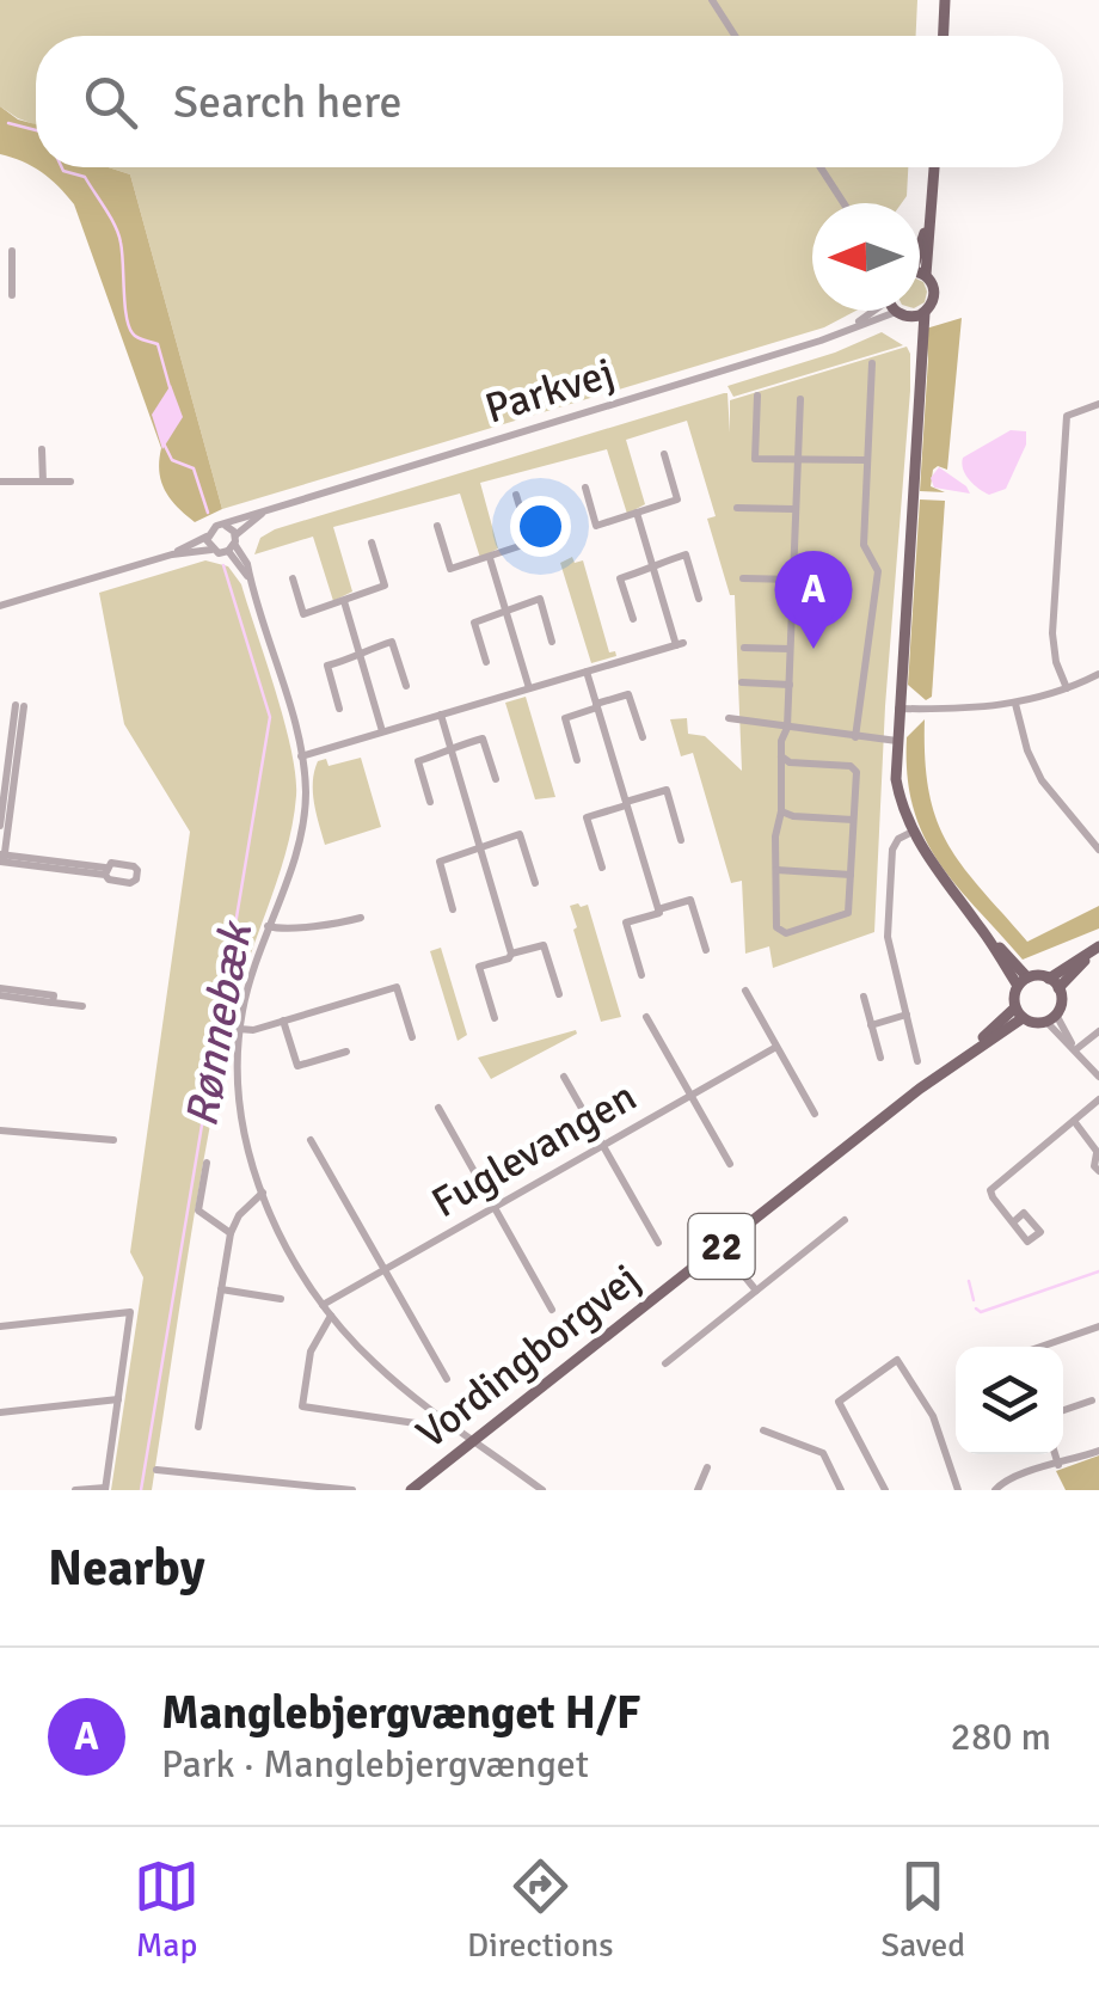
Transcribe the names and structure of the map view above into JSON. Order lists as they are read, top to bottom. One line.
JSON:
{"streets":{"main road":["22","Vordingborgvej"],"street":["Parkvej","Fuglevangen"]},"water":["Rønnebæk"],"north":"left","page":{"search":"Search here","pins":"A","heading":"Nearby","list":[{"mark":"A","name":"Manglebjergvænget H/F","note":"Park · Manglebjergvænget","value":"280 m"}],"nav":["Map","Directions","Saved"]}}
